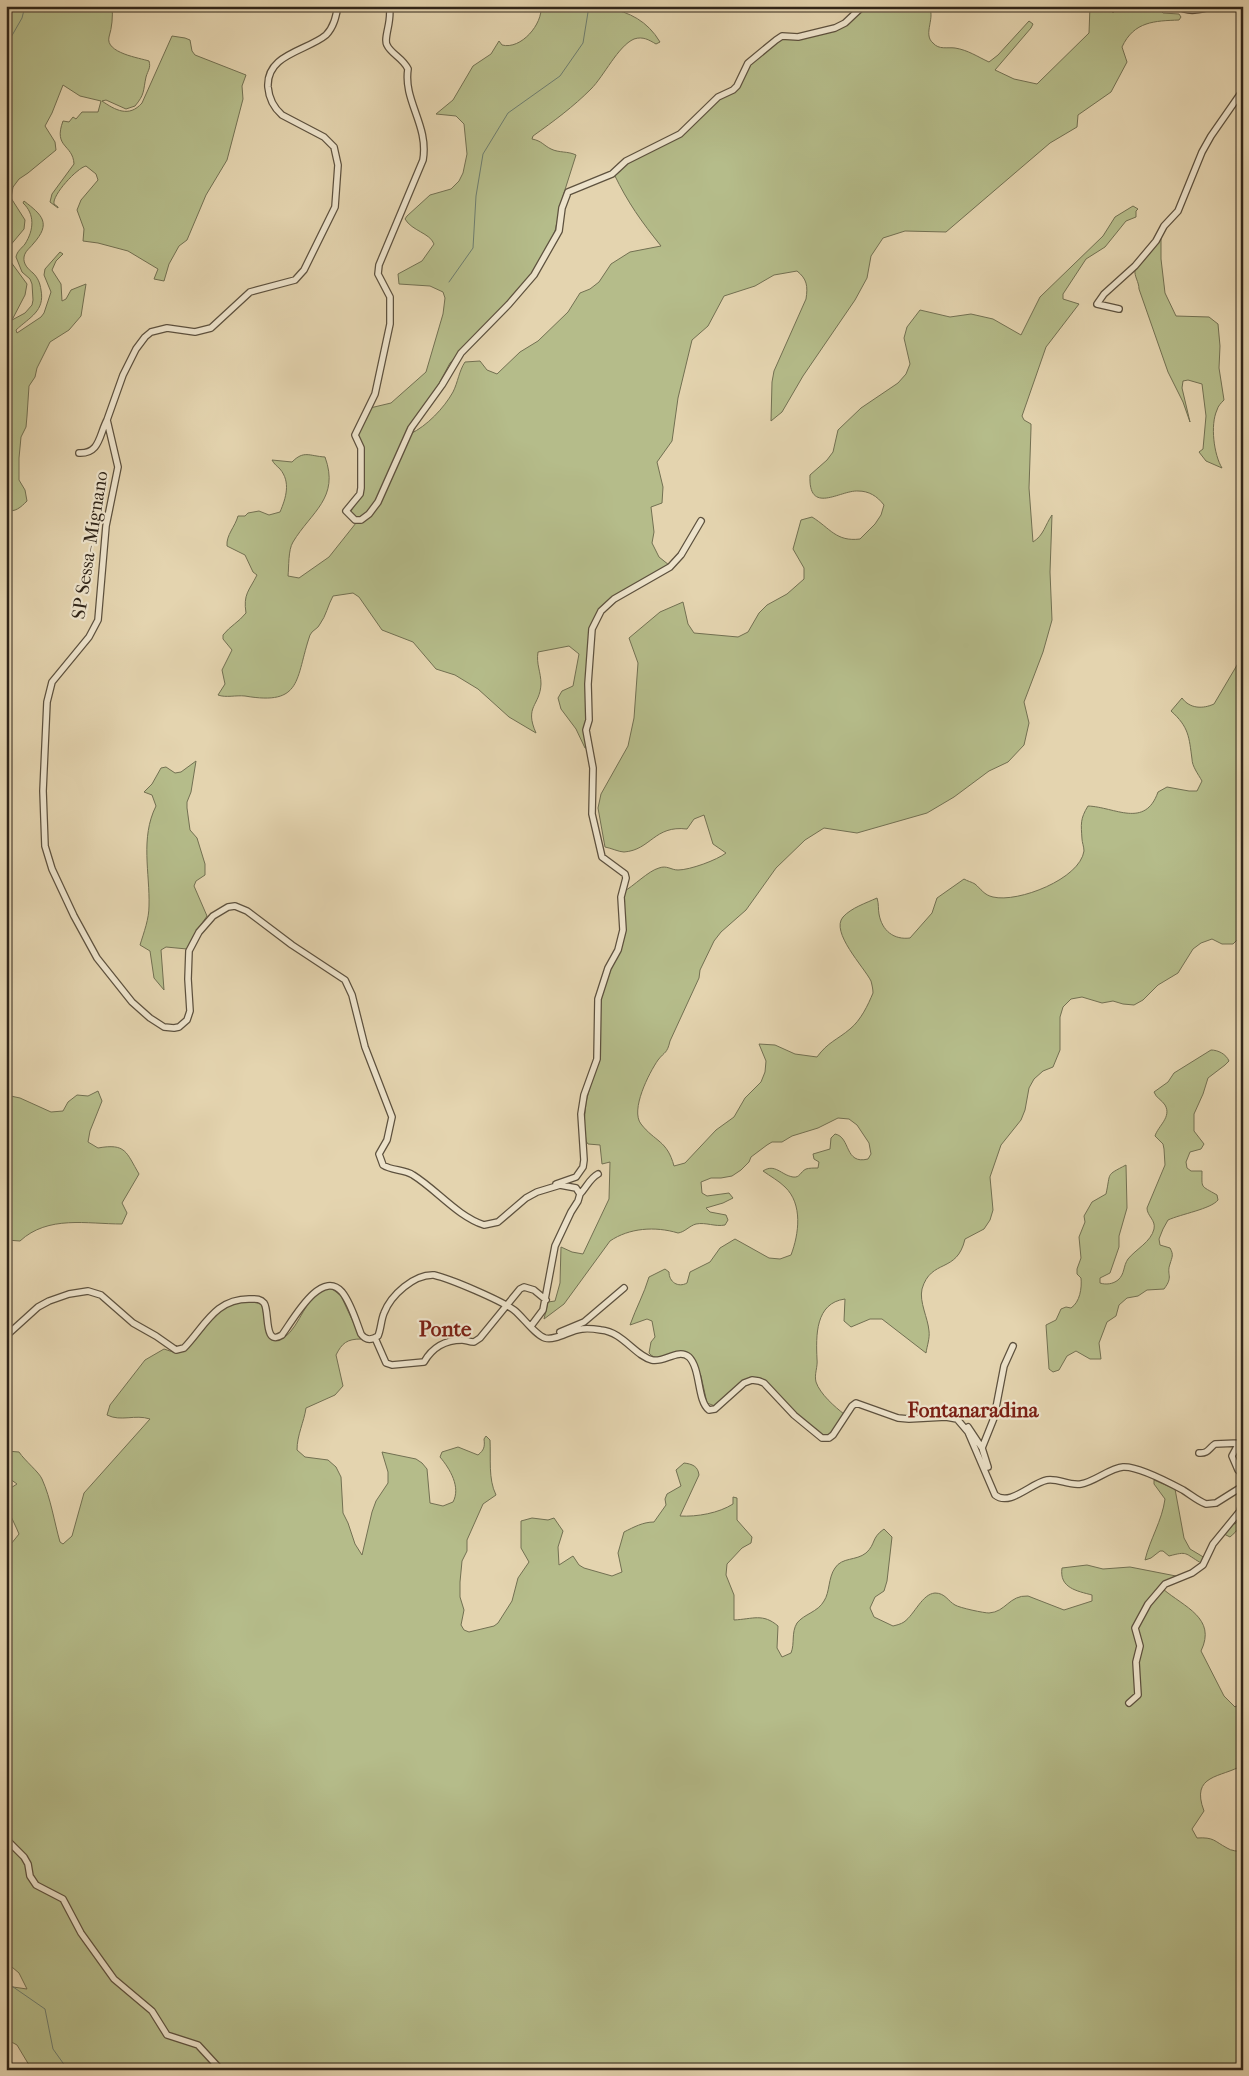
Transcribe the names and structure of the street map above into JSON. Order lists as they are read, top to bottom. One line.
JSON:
{"streets":{"street":["SP Sessa- Mignano"]},"districts":["Ponte","Fontanaradina"]}
